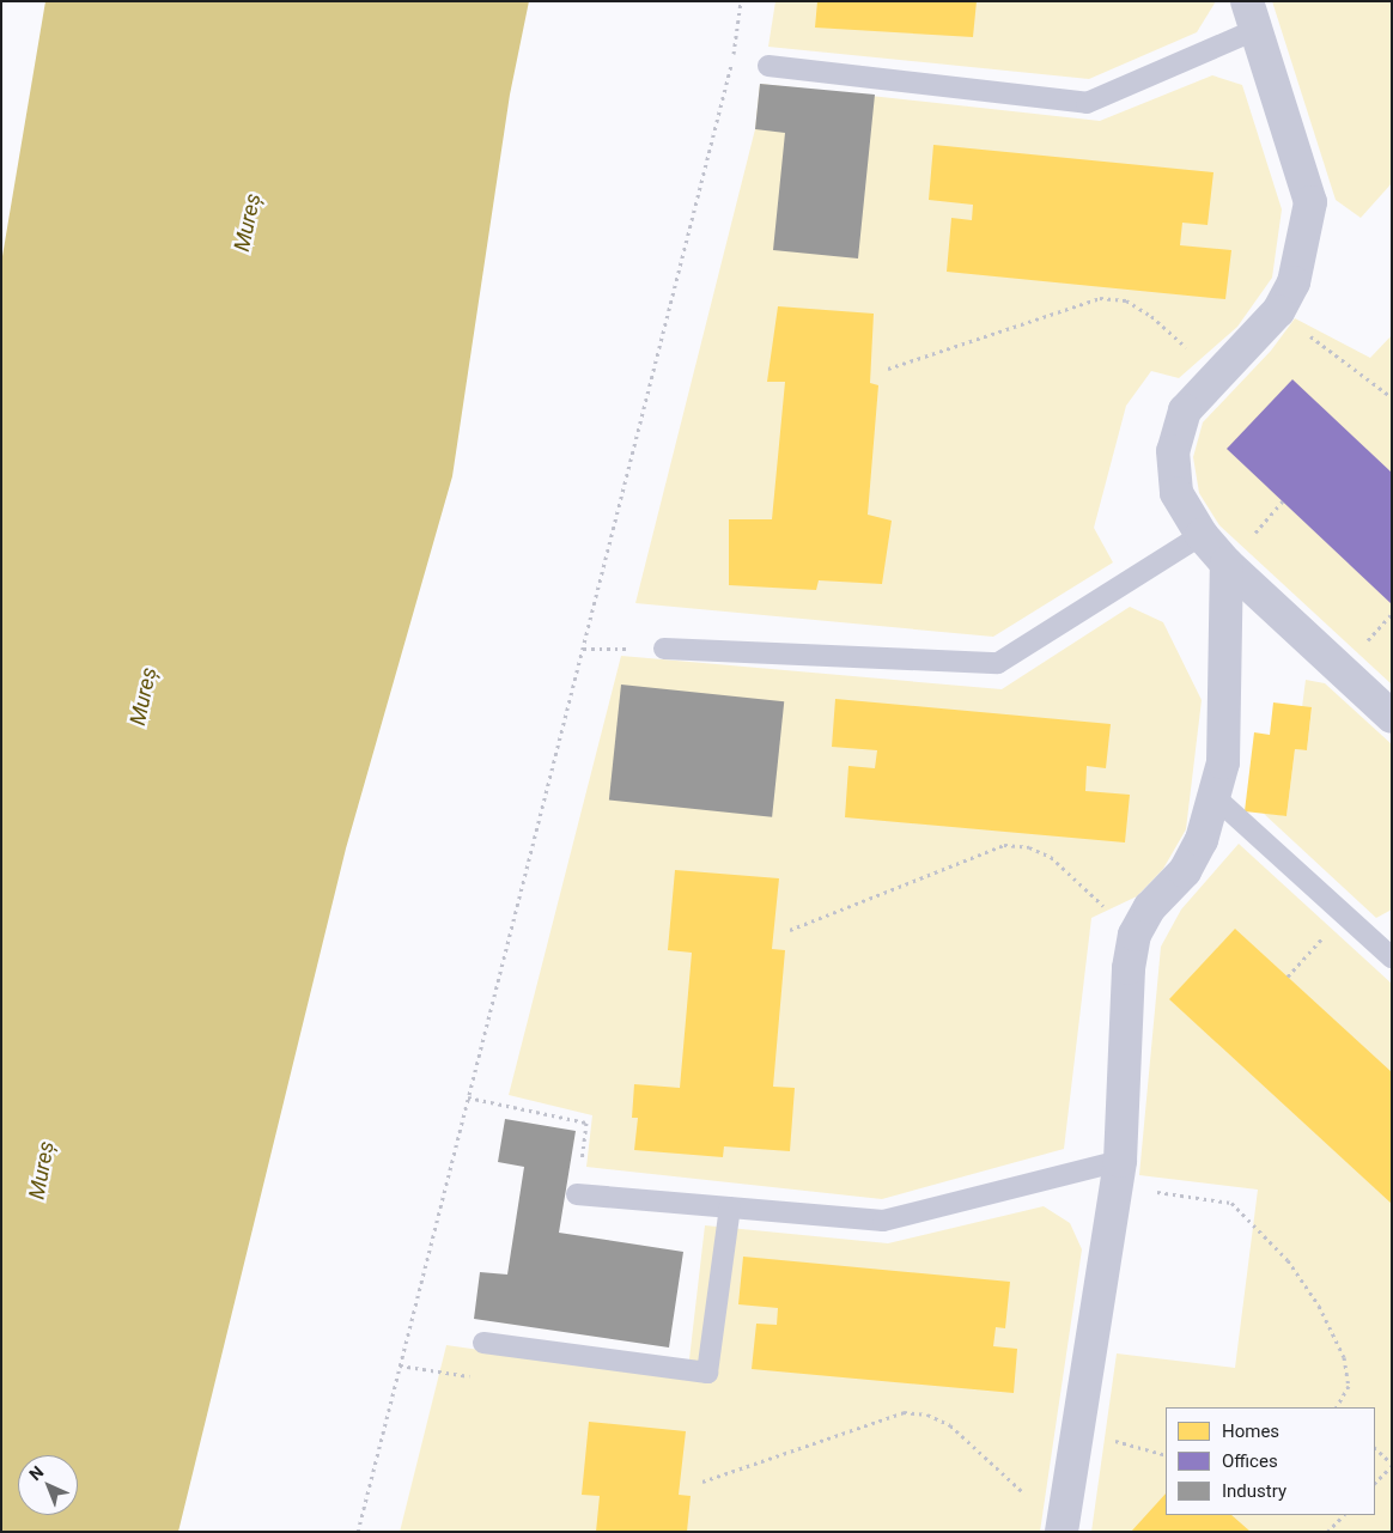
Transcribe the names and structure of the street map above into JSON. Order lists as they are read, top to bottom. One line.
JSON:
{"water":["Mureș"],"legend":["Homes","Offices","Industry"],"north":"top left"}
